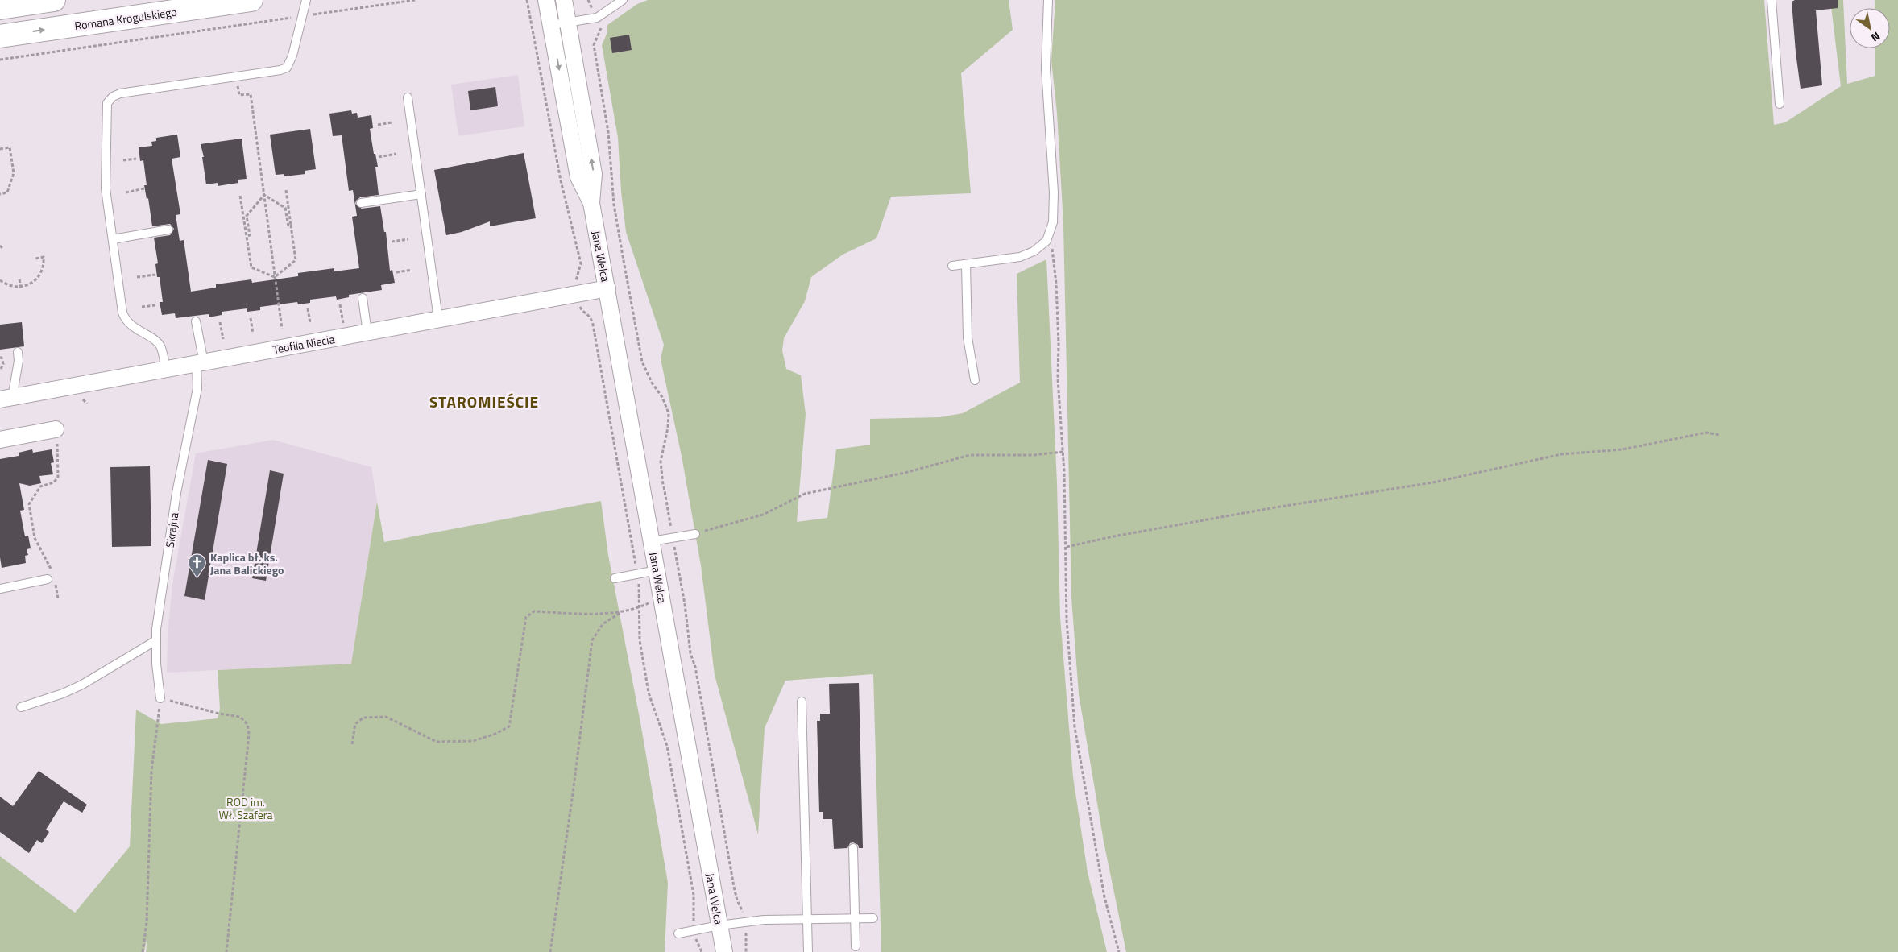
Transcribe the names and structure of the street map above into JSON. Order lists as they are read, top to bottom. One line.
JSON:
{"streets":{"main road":["Romana Krogulskiego"],"street":["Jana Welca","Teofila Niecia"],"lane":["Skrajna"]},"crossings":[["Jana Welca","Teofila Niecia"],["Teofila Niecia","Skrajna"]],"one_way":["Romana Krogulskiego"],"districts":["STAROMIEŚCIE"],"parks":["ROD im. Wł. Szafera"],"places":{"church":["Kaplica bł. ks. Jana Balickiego"]},"north":"bottom right"}
